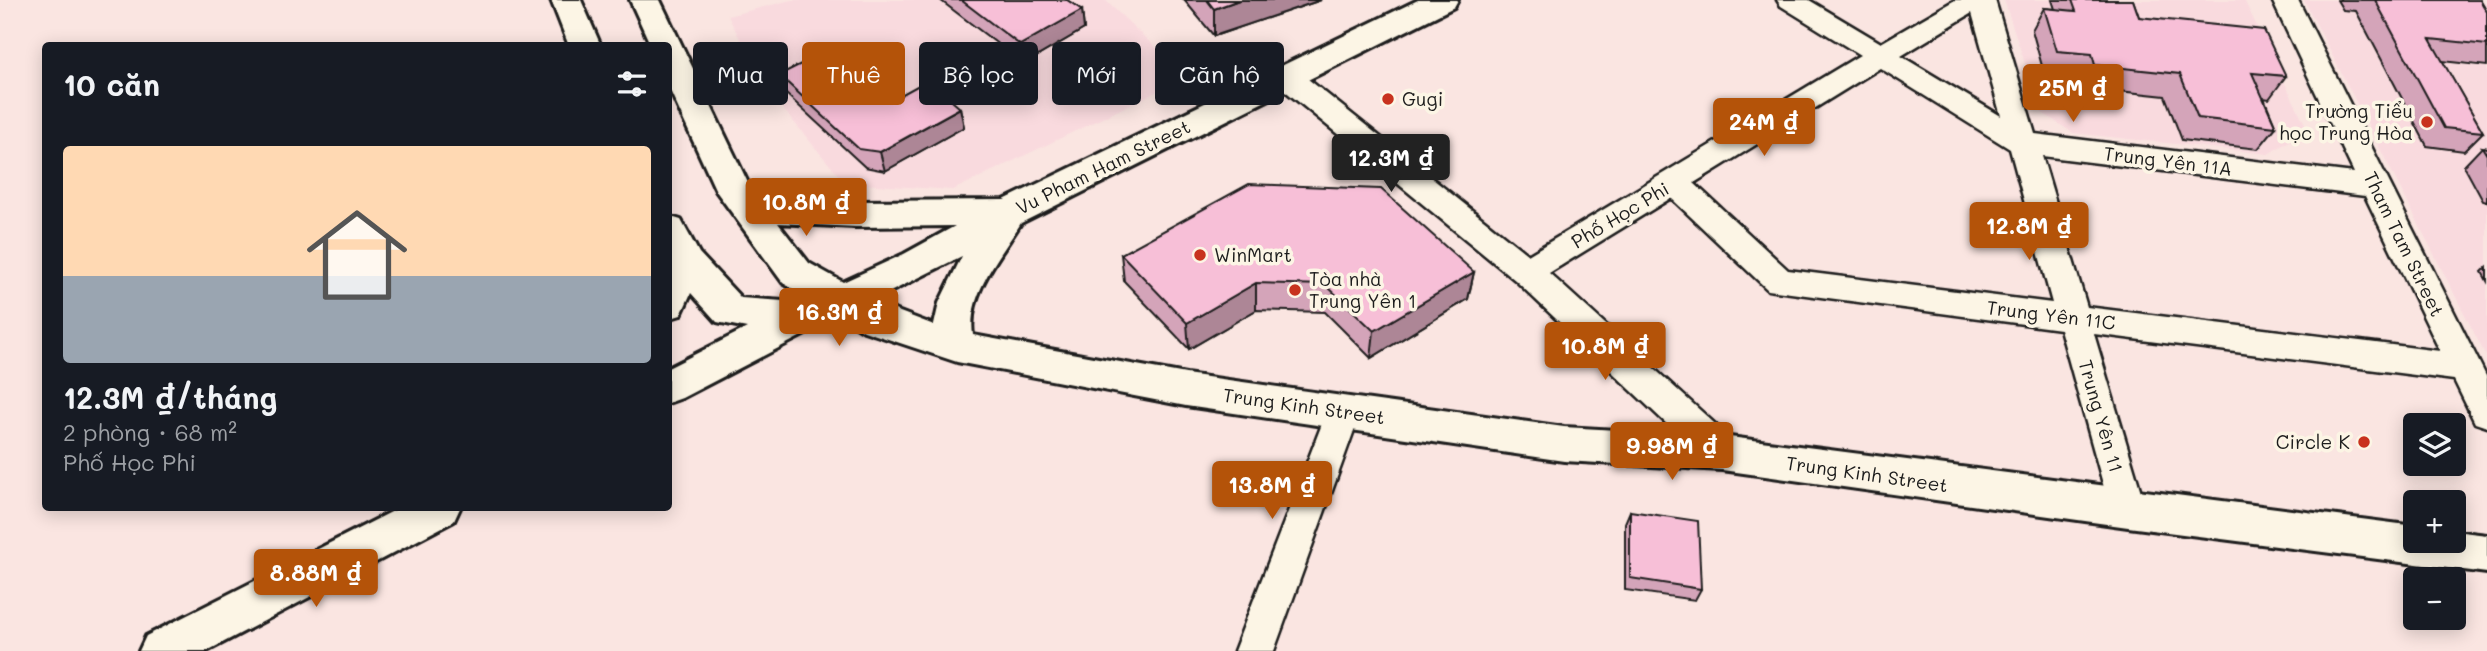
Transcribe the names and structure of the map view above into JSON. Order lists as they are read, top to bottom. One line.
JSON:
{"streets":{"main road":["Vu Pham Ham Street","Trung Kinh Street"],"street":["Trung Yên 11A","Phố Học Phi","Tham Tam Street","Trung Yên 11C","Trung Yên 11"]},"crossings":[["Trung Yên 11A","Phố Học Phi"],["Trung Yên 11A","Tham Tam Street"],["Trung Yên 11A","Trung Yên 11"],["Vu Pham Ham Street","Trung Kinh Street"],["Phố Học Phi","Trung Yên 11C"],["Tham Tam Street","Trung Yên 11C"],["Trung Yên 11C","Trung Yên 11"],["Trung Kinh Street","Trung Yên 11"]],"places":["Gugi","Trường Tiểu học Trung Hòa","WinMart","Tòa nhà Trung Yên 1","Circle K"],"page":{"chip":["Mua","Thuê","Bộ lọc","Mới","Căn hộ"],"heading":"10 căn","price":["25M ₫","24M ₫","12.3M ₫","10.8M ₫","12.8M ₫","16.3M ₫","10.8M ₫","9.98M ₫","13.8M ₫","8.88M ₫"],"list":[{"name":"12.3M ₫/tháng","note":"2 phòng · 68 m² · Phố Học Phi"}],"map_buttons":["+","−"]}}
